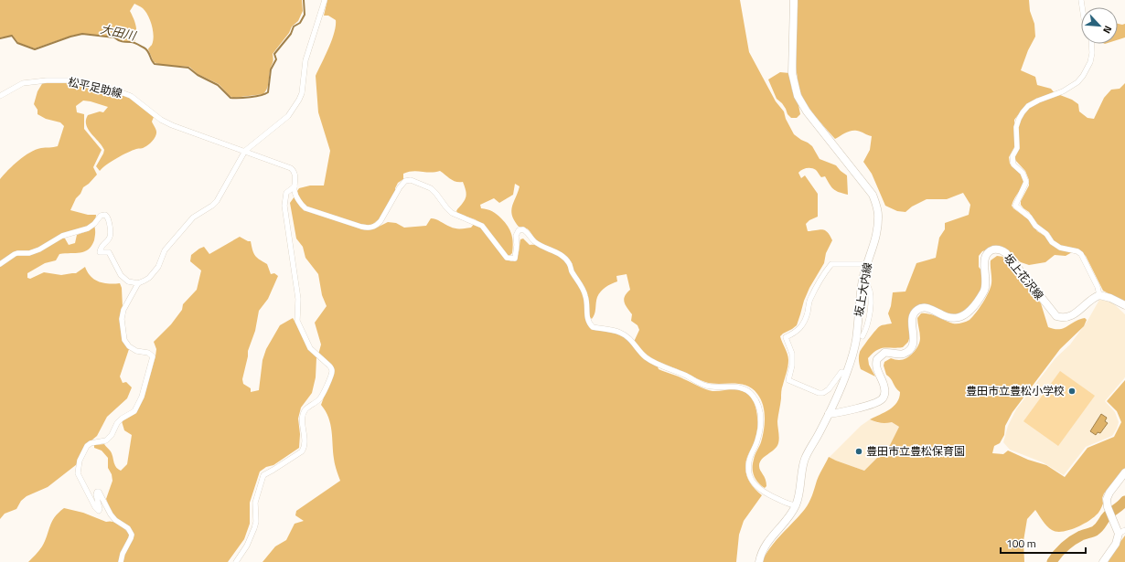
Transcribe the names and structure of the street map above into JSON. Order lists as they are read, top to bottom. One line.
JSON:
{"streets":{"main road":["坂上花沢線","坂上大内線"],"street":["松平足助線"]},"crossings":[["松平足助線","坂上大内線"],["坂上花沢線","坂上大内線"]],"water":["大田川"],"places":["豊田市立豊松小学校","豊田市立豊松保育園"],"scale_bar":"100 m","north":"bottom right"}
